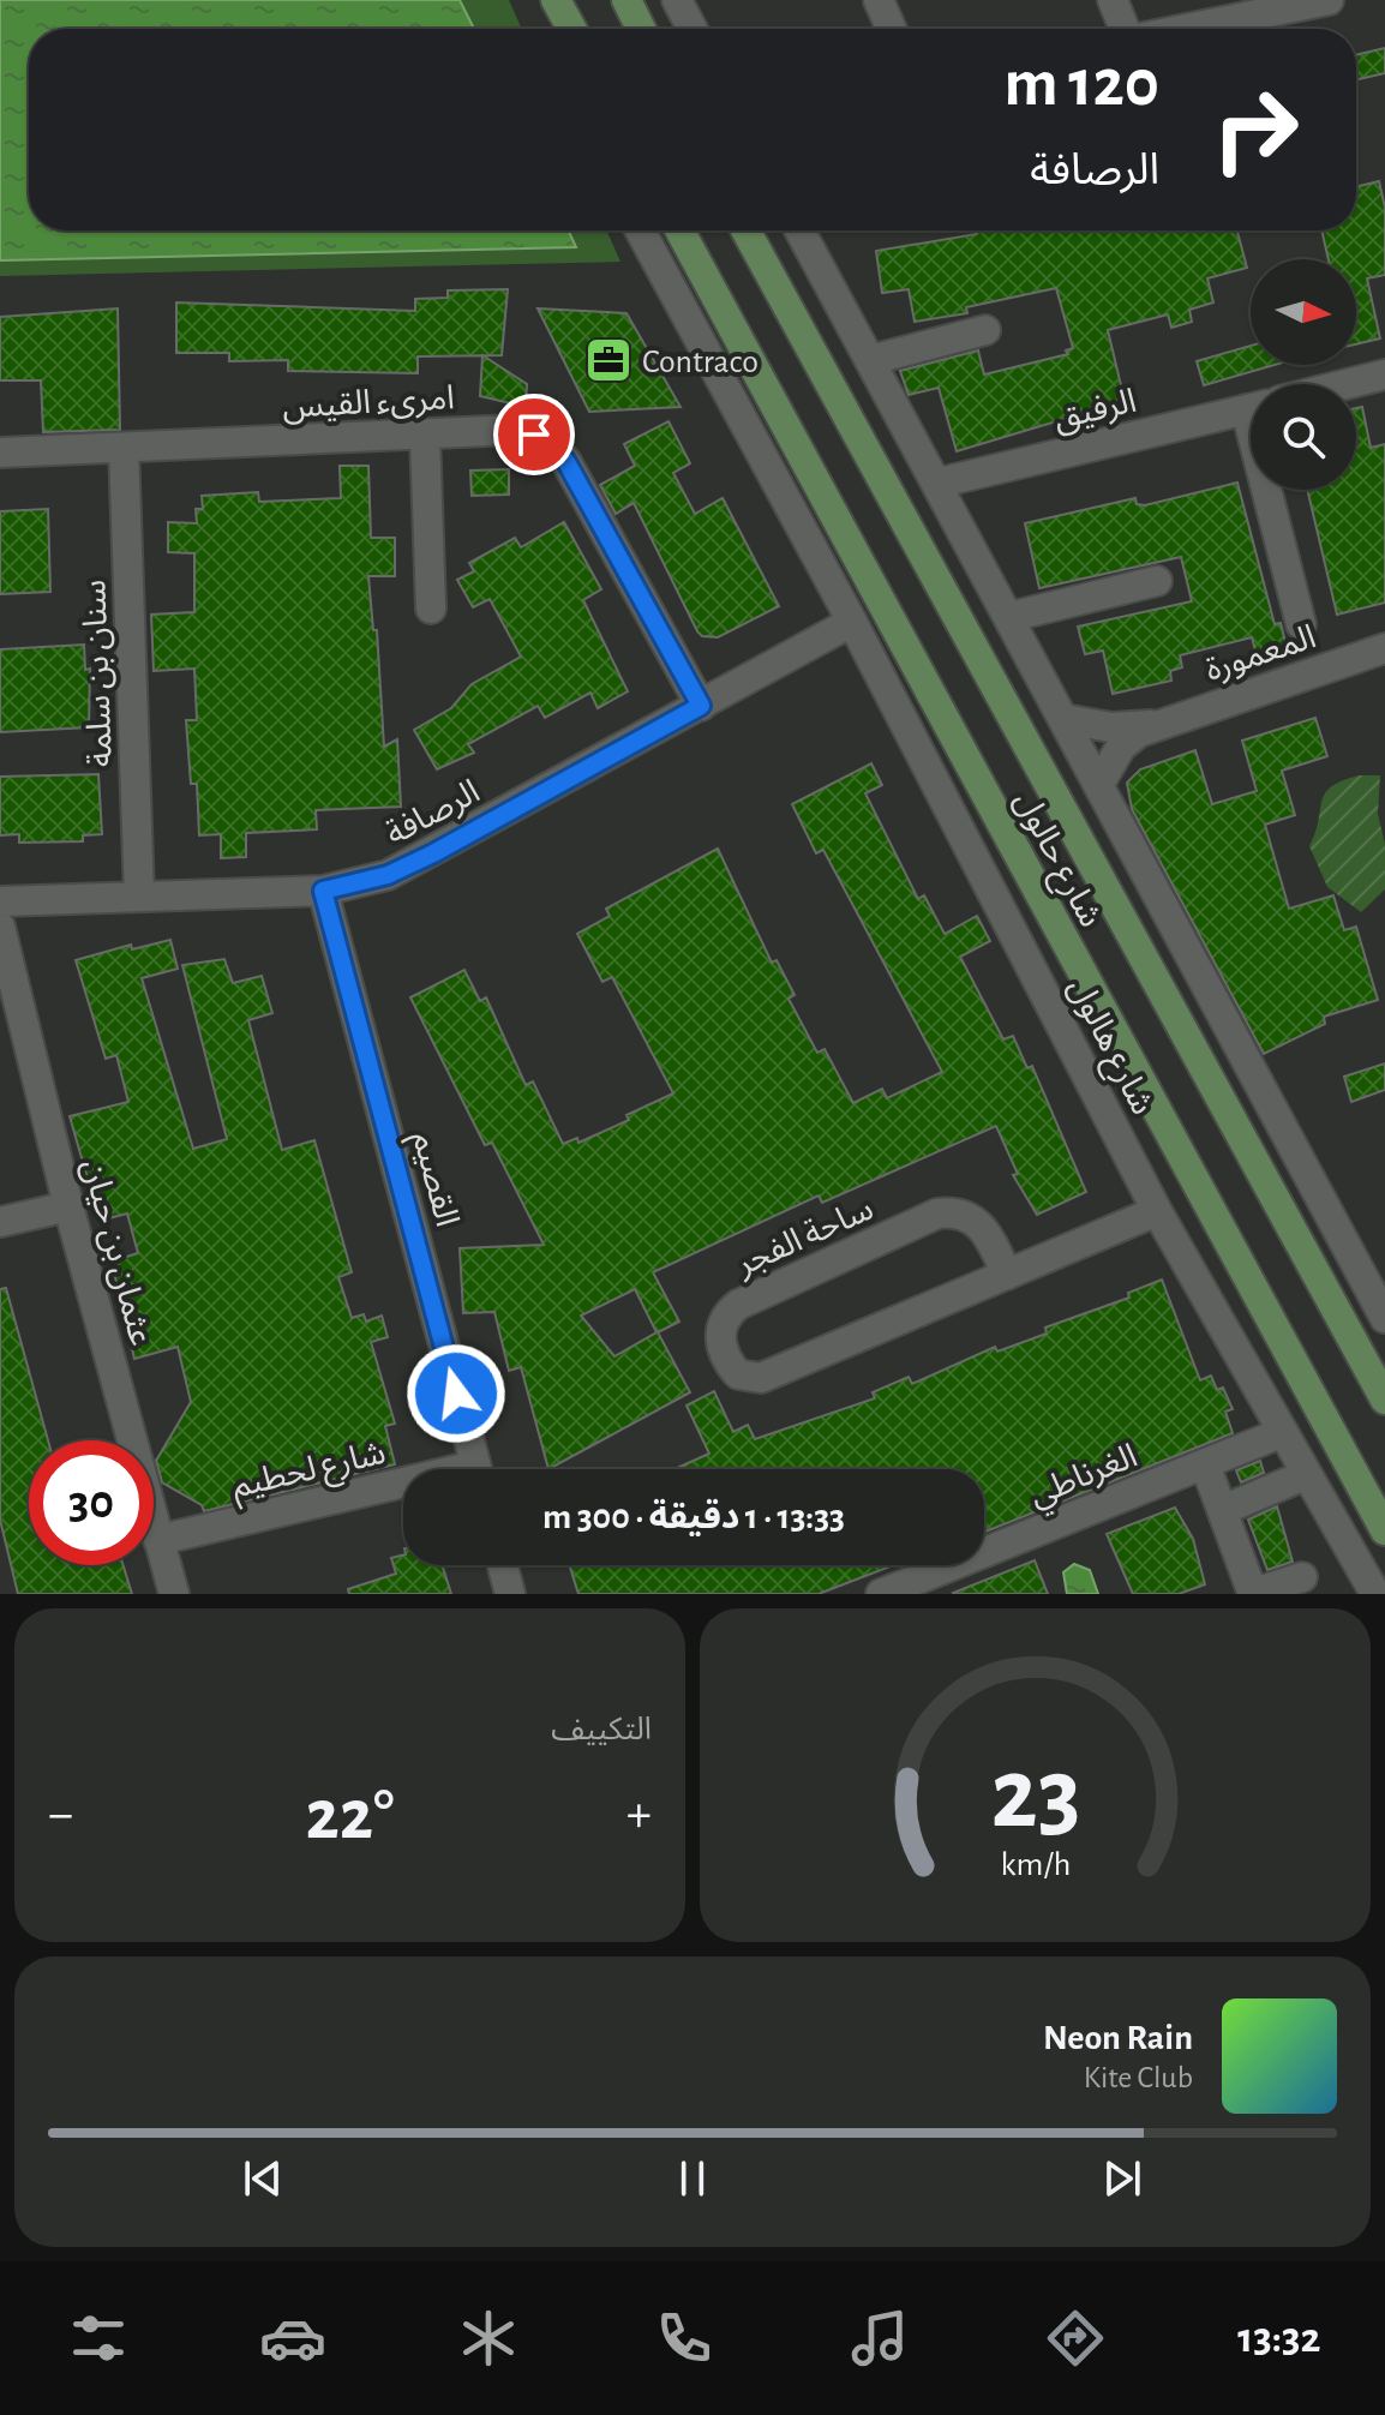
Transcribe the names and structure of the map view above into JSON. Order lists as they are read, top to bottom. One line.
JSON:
{"streets":{"main road":["شارع حالول"],"street":["امرىء القيس","الرفيق","المعمورة","سنان بن سلمة","الرصافة","شارع هالول","القصيم","ساحة الفجر","عثمان بن حيان","شارع لحطيم","الغرناطي"]},"crossings":[["امرىء القيس","سنان بن سلمة"],["امرىء القيس","الرصافة"],["سنان بن سلمة","الرصافة"],["الرصافة","شارع هالول"],["الرصافة","القصيم"],["شارع هالول","ساحة الفجر"],["شارع هالول","الغرناطي"],["عثمان بن حيان","شارع لحطيم"]],"places":{"office":["Contraco"]},"north":"right","page":{"turn":["120 m","الرصافة"],"limit":"30","trip":"13:33 · 1 دقيقة · 300 m","tile":"التكييف","heat":["−","22°","+"],"song":["Neon Rain","Kite Club"],"tabs":"13:32","gauge":["23","km/h"]}}
